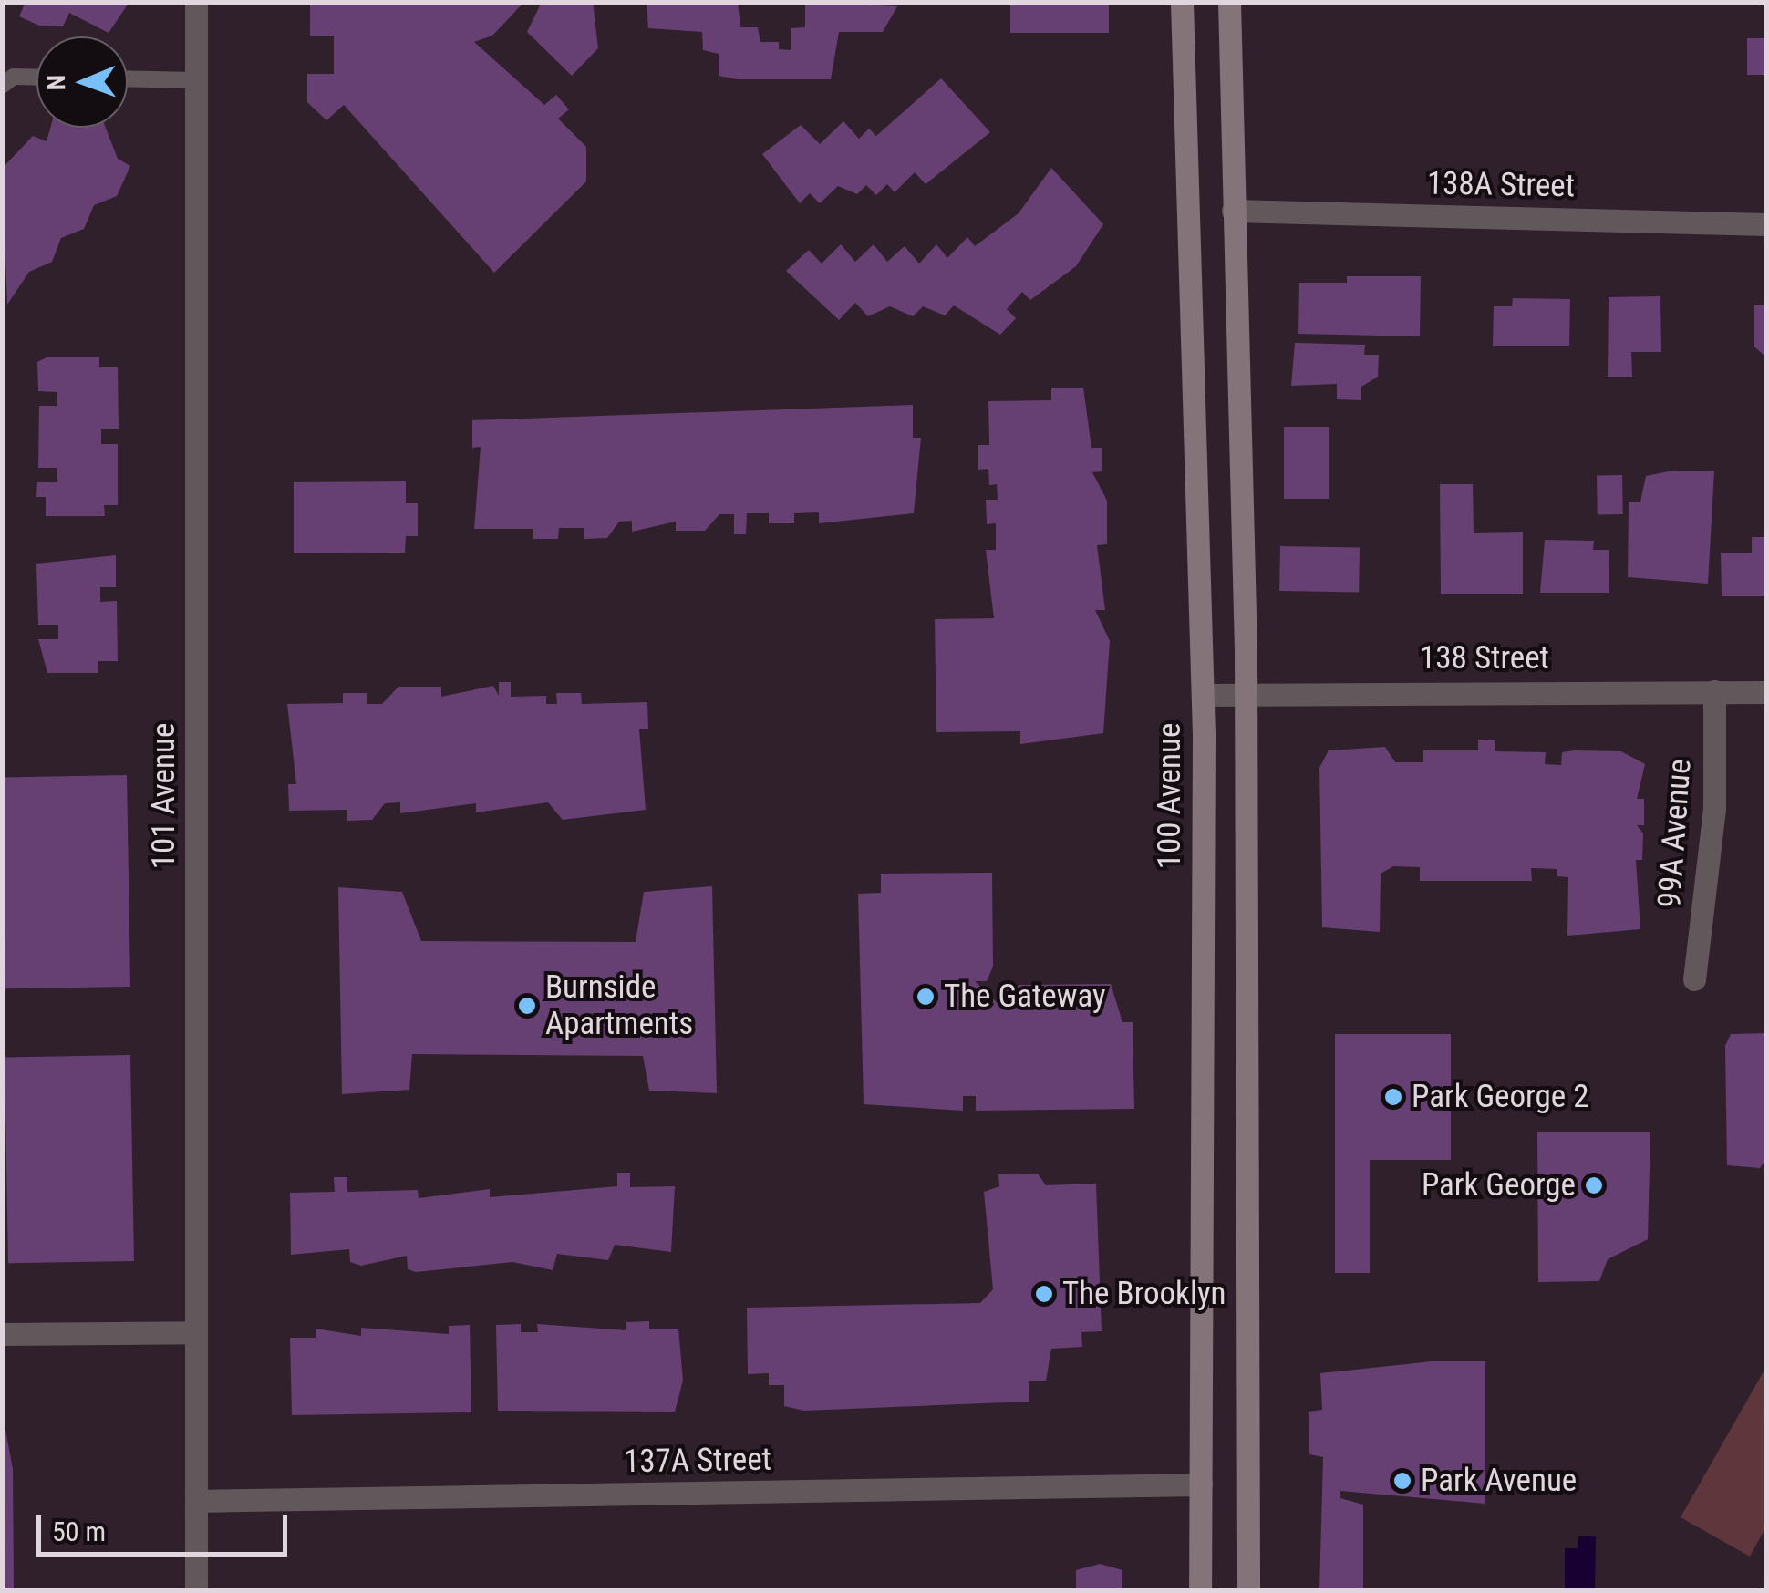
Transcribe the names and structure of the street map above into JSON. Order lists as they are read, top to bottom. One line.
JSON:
{"streets":{"main road":["100 Avenue"],"street":["138A Street","138 Street","101 Avenue","99A Avenue","137A Street"]},"crossings":[["138 Street","100 Avenue"],["138 Street","99A Avenue"],["101 Avenue","137A Street"],["100 Avenue","137A Street"]],"places":["The Gateway","Burnside Apartments","Park George 2","Park George","The Brooklyn","Park Avenue"],"scale_bar":"50 m","north":"left"}
